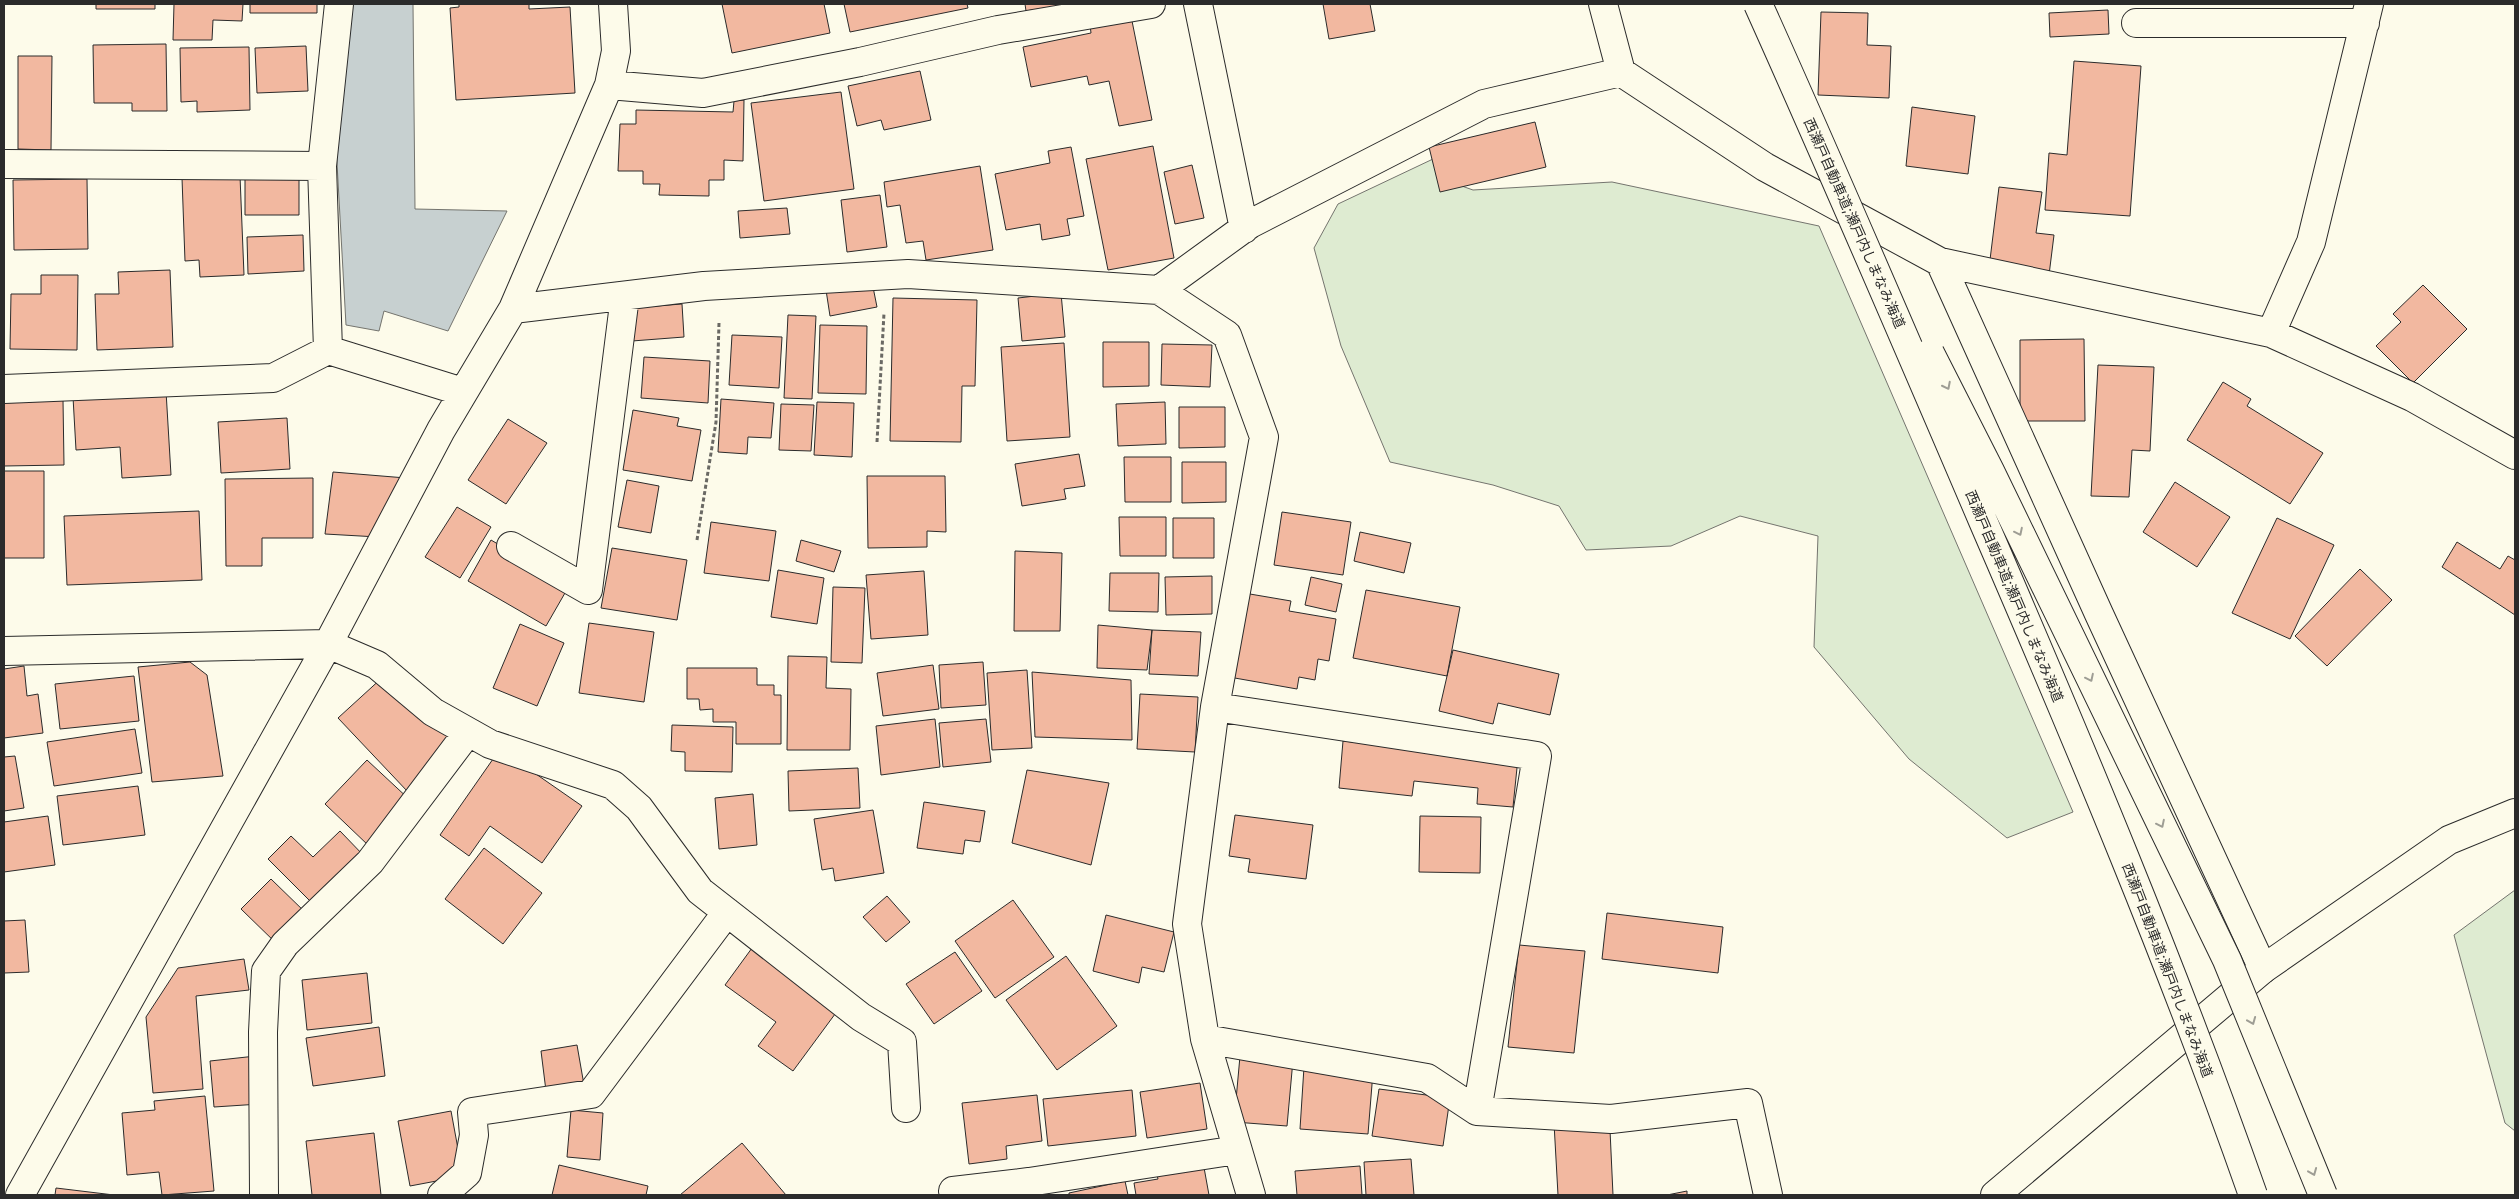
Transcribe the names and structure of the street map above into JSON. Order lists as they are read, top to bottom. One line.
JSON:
{"streets":{"main road":["西瀬戸自動車道;瀬戸内しまなみ海道"]}}
